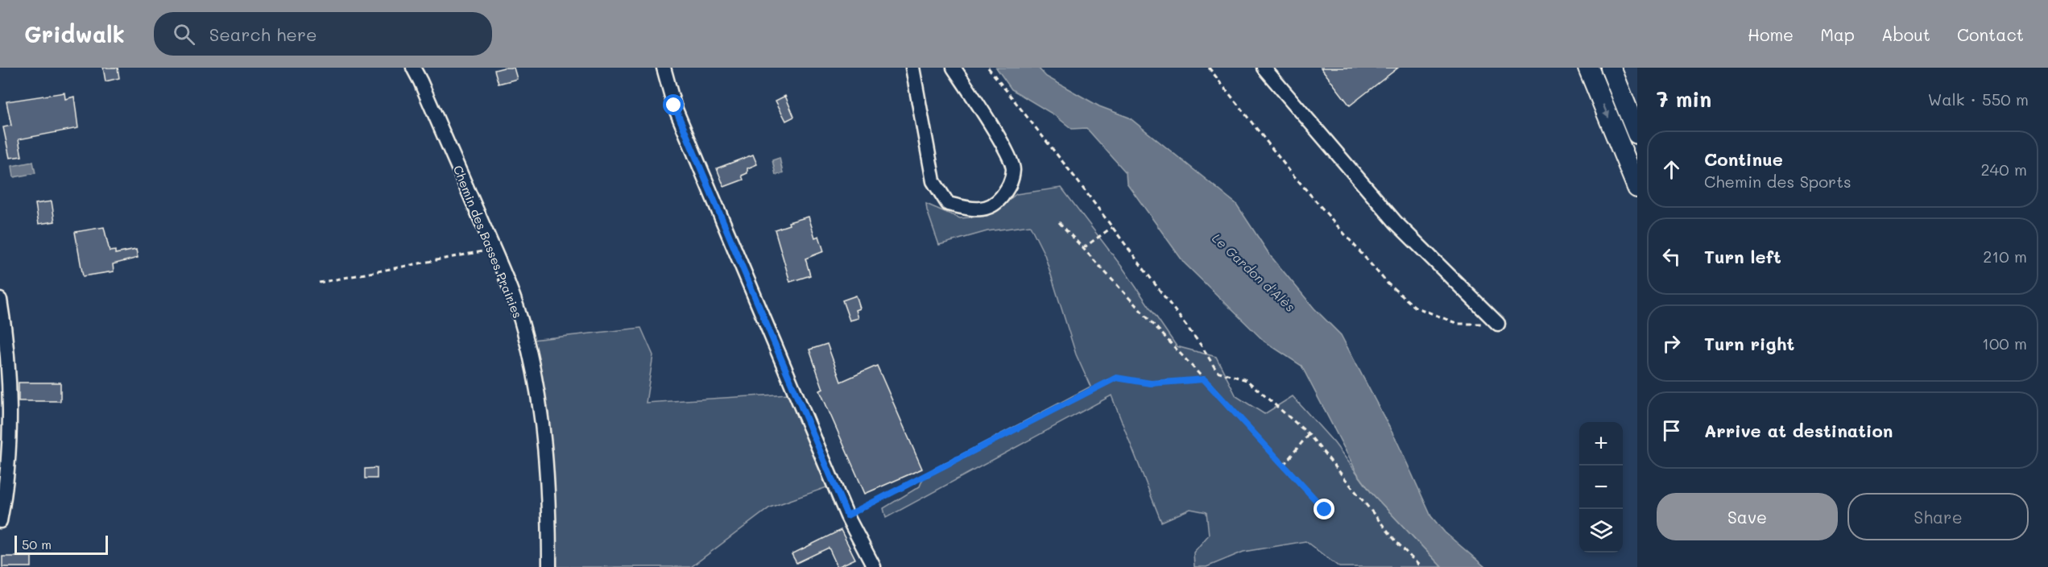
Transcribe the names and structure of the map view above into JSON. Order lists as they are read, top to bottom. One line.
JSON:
{"streets":{"street":["Chemin des Basses Prairies"]},"water":["Le Gardon d'Alès"],"scale_bar":"50 m","page":{"header":"Gridwalk","search":"Search here","nav":["Home","Map","About","Contact"],"heading":["7 min","Walk · 550 m"],"list":[["Continue","Chemin des Sports","240 m"],["Turn left","210 m"],["Turn right","100 m"],"Arrive at destination"],"map_buttons":["+","−"],"buttons":["Save","Share"],"scale":"50 m"}}
